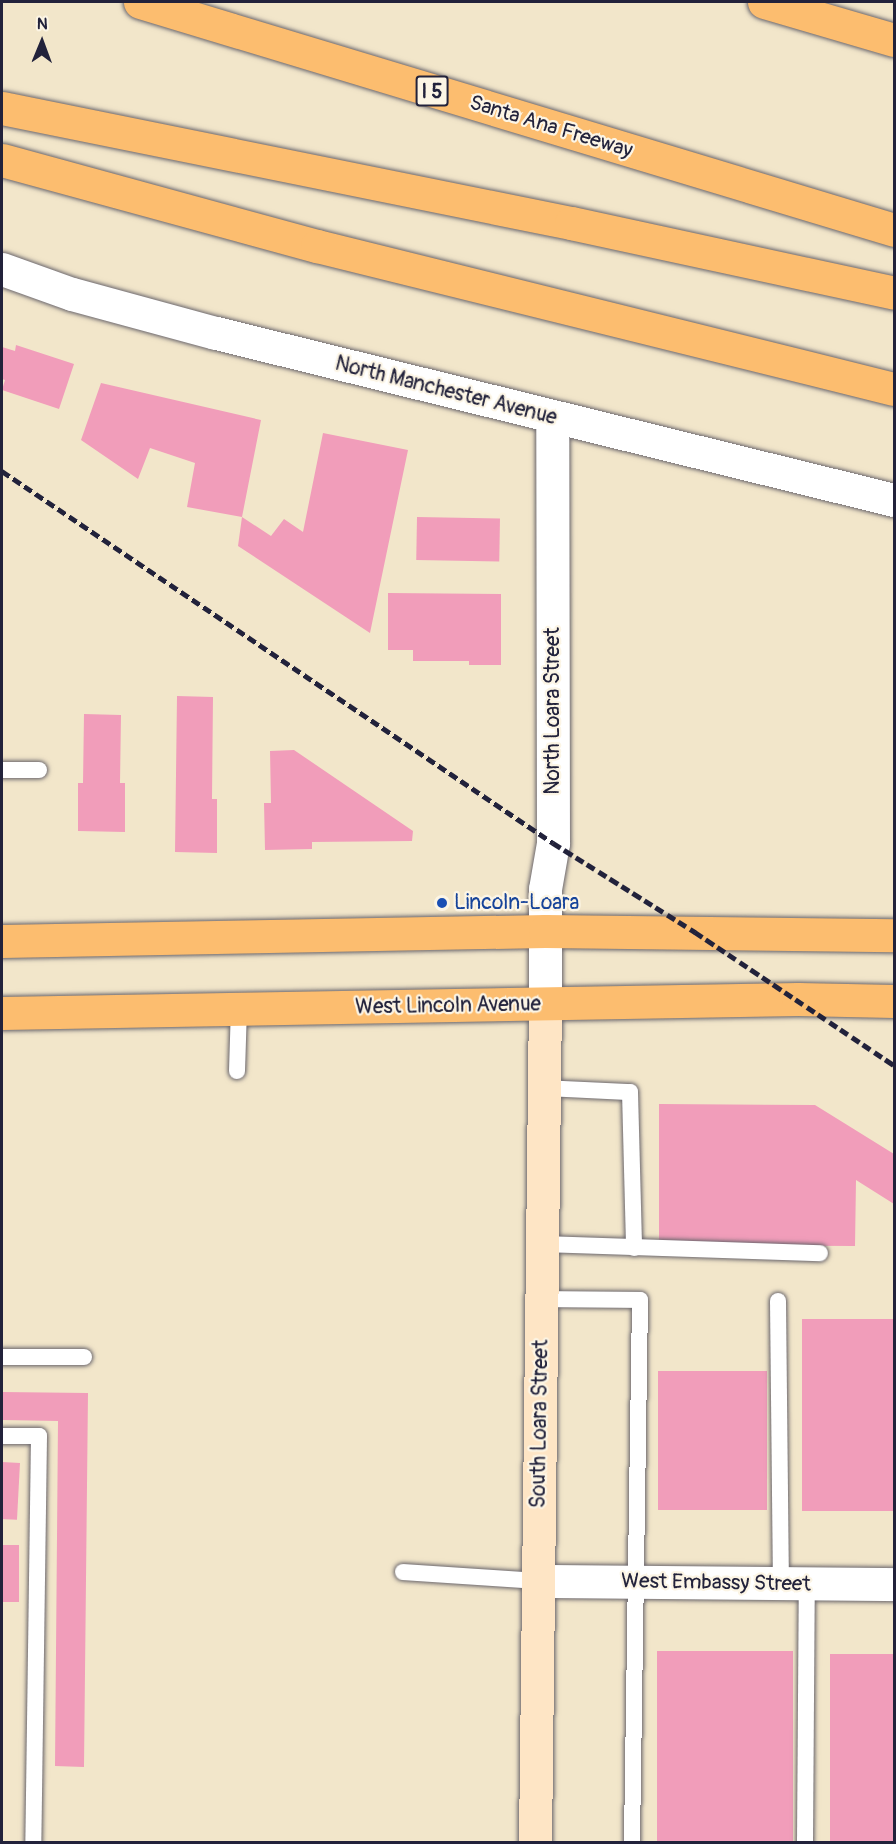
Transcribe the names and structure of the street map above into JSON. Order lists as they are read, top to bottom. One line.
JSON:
{"streets":{"main road":["I 5","Santa Ana Freeway","West Lincoln Avenue"],"street":["North Manchester Avenue","North Loara Street","South Loara Street","West Embassy Street"]},"crossings":[["North Manchester Avenue","North Loara Street"],["North Loara Street","West Lincoln Avenue"],["North Loara Street","South Loara Street"],["West Lincoln Avenue","South Loara Street"],["South Loara Street","West Embassy Street"]],"places":["Lincoln-Loara"],"north":"top"}
